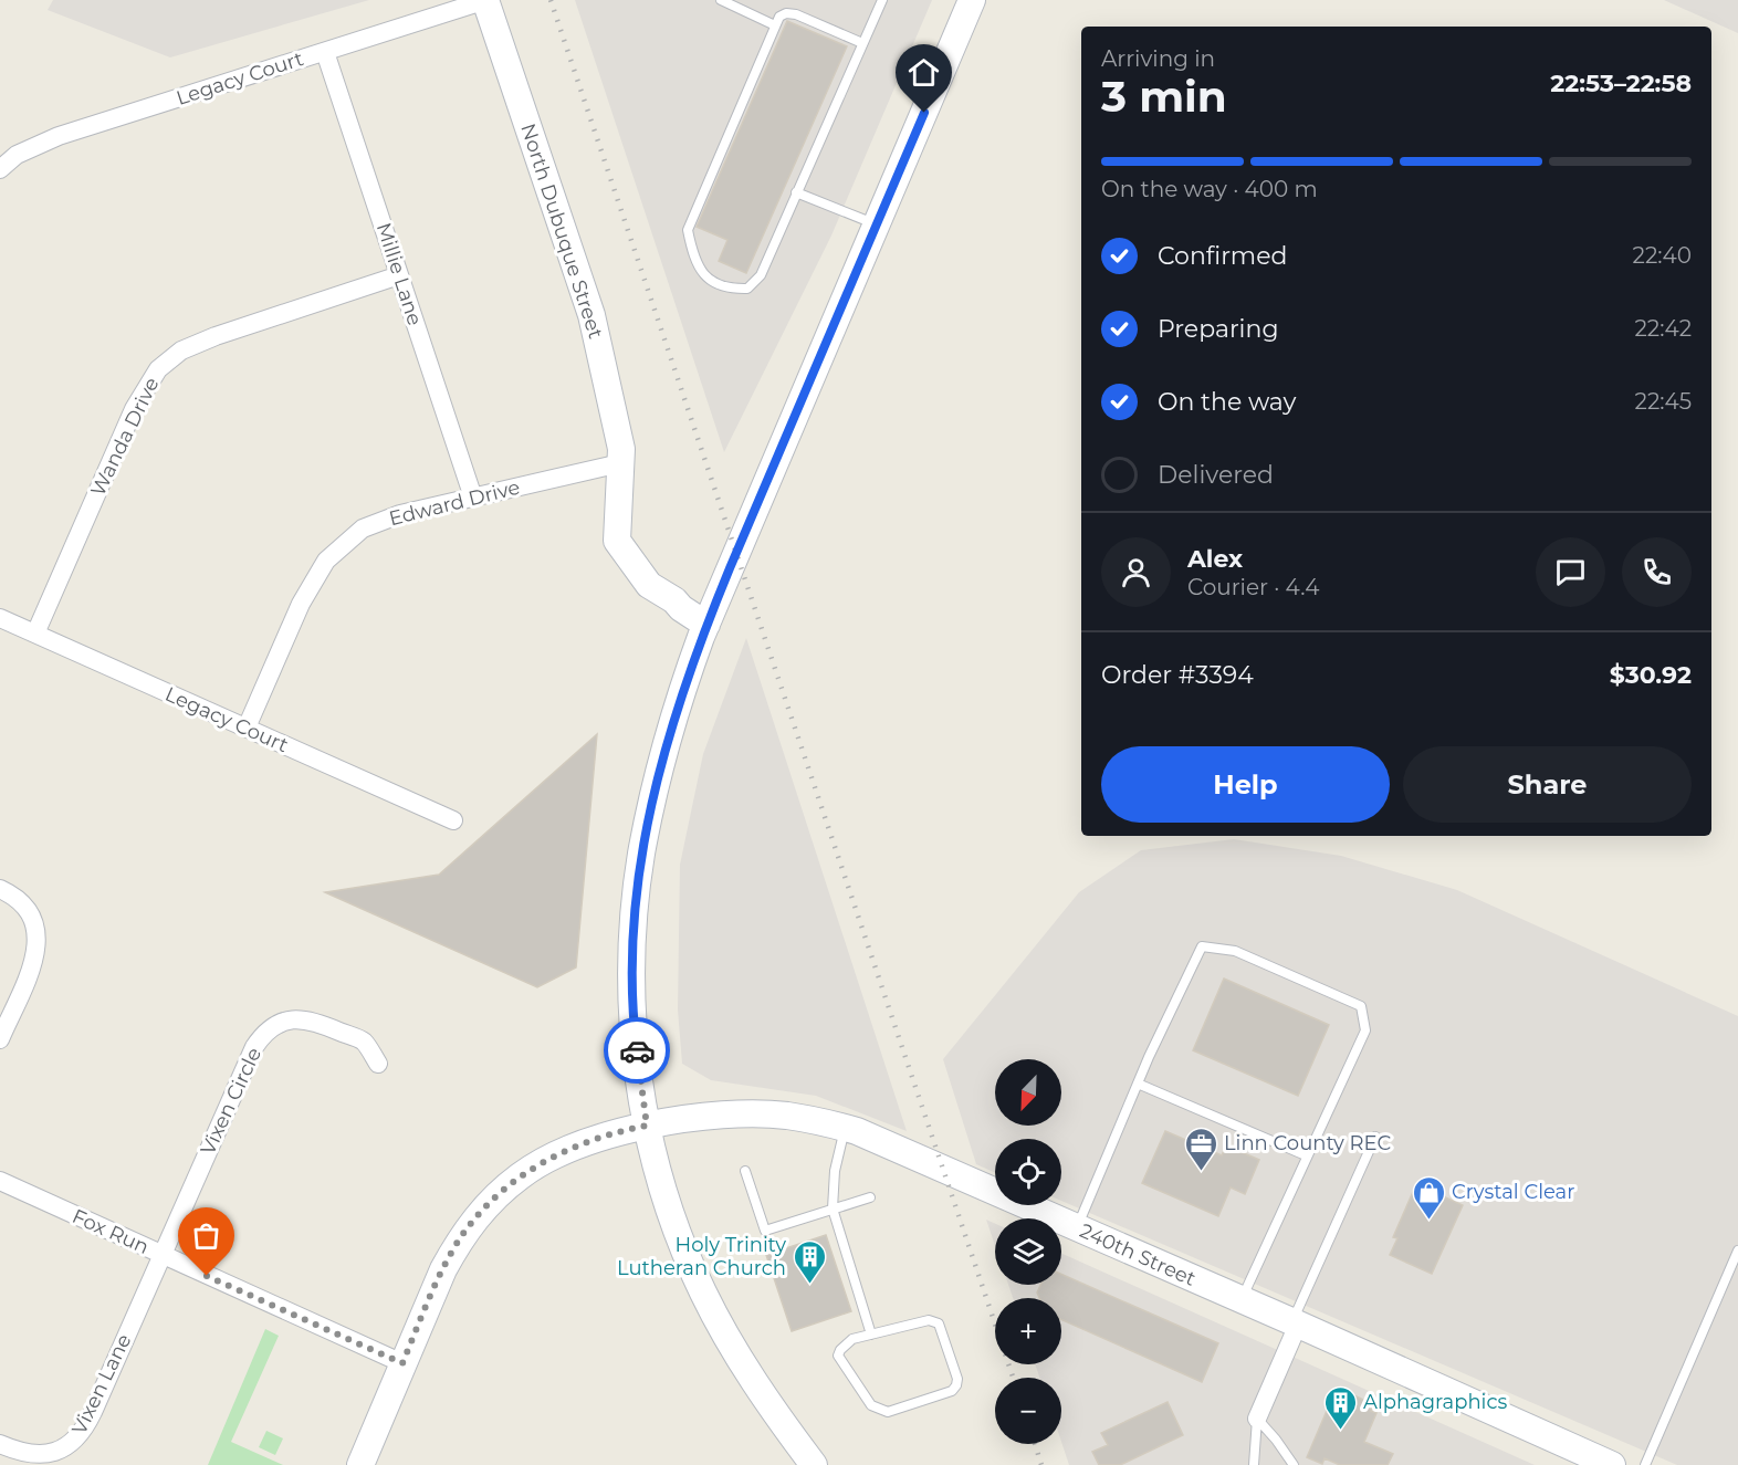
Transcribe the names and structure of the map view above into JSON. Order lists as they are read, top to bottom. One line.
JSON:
{"streets":{"street":["Legacy Court","North Dubuque Street","Millie Lane","Wanda Drive","Edward Drive","Vixen Circle","Fox Run","240th Street","Vixen Lane"]},"crossings":[["Legacy Court","North Dubuque Street"],["Legacy Court","Millie Lane"],["Legacy Court","Wanda Drive"],["Legacy Court","Edward Drive"],["North Dubuque Street","Edward Drive"],["Millie Lane","Wanda Drive"],["Millie Lane","Edward Drive"],["Vixen Circle","Fox Run"],["Vixen Circle","Vixen Lane"],["Fox Run","240th Street"],["Fox Run","Vixen Lane"]],"places":{"office":["Linn County REC"],"shop":["Crystal Clear"],"building":["Holy Trinity Lutheran Church","Alphagraphics"]},"north":"bottom left","page":{"heading":["3 min","Arriving in","22:53–22:58"],"panel":["Alex","Courier · 4.4","Order #3394","$30.92"],"bar":"On the way · 400 m","list":[["Confirmed","22:40"],["Preparing","22:42"],["On the way","22:45"],"Delivered"],"buttons":["Help","Share"],"map_buttons":["+","−"]}}
